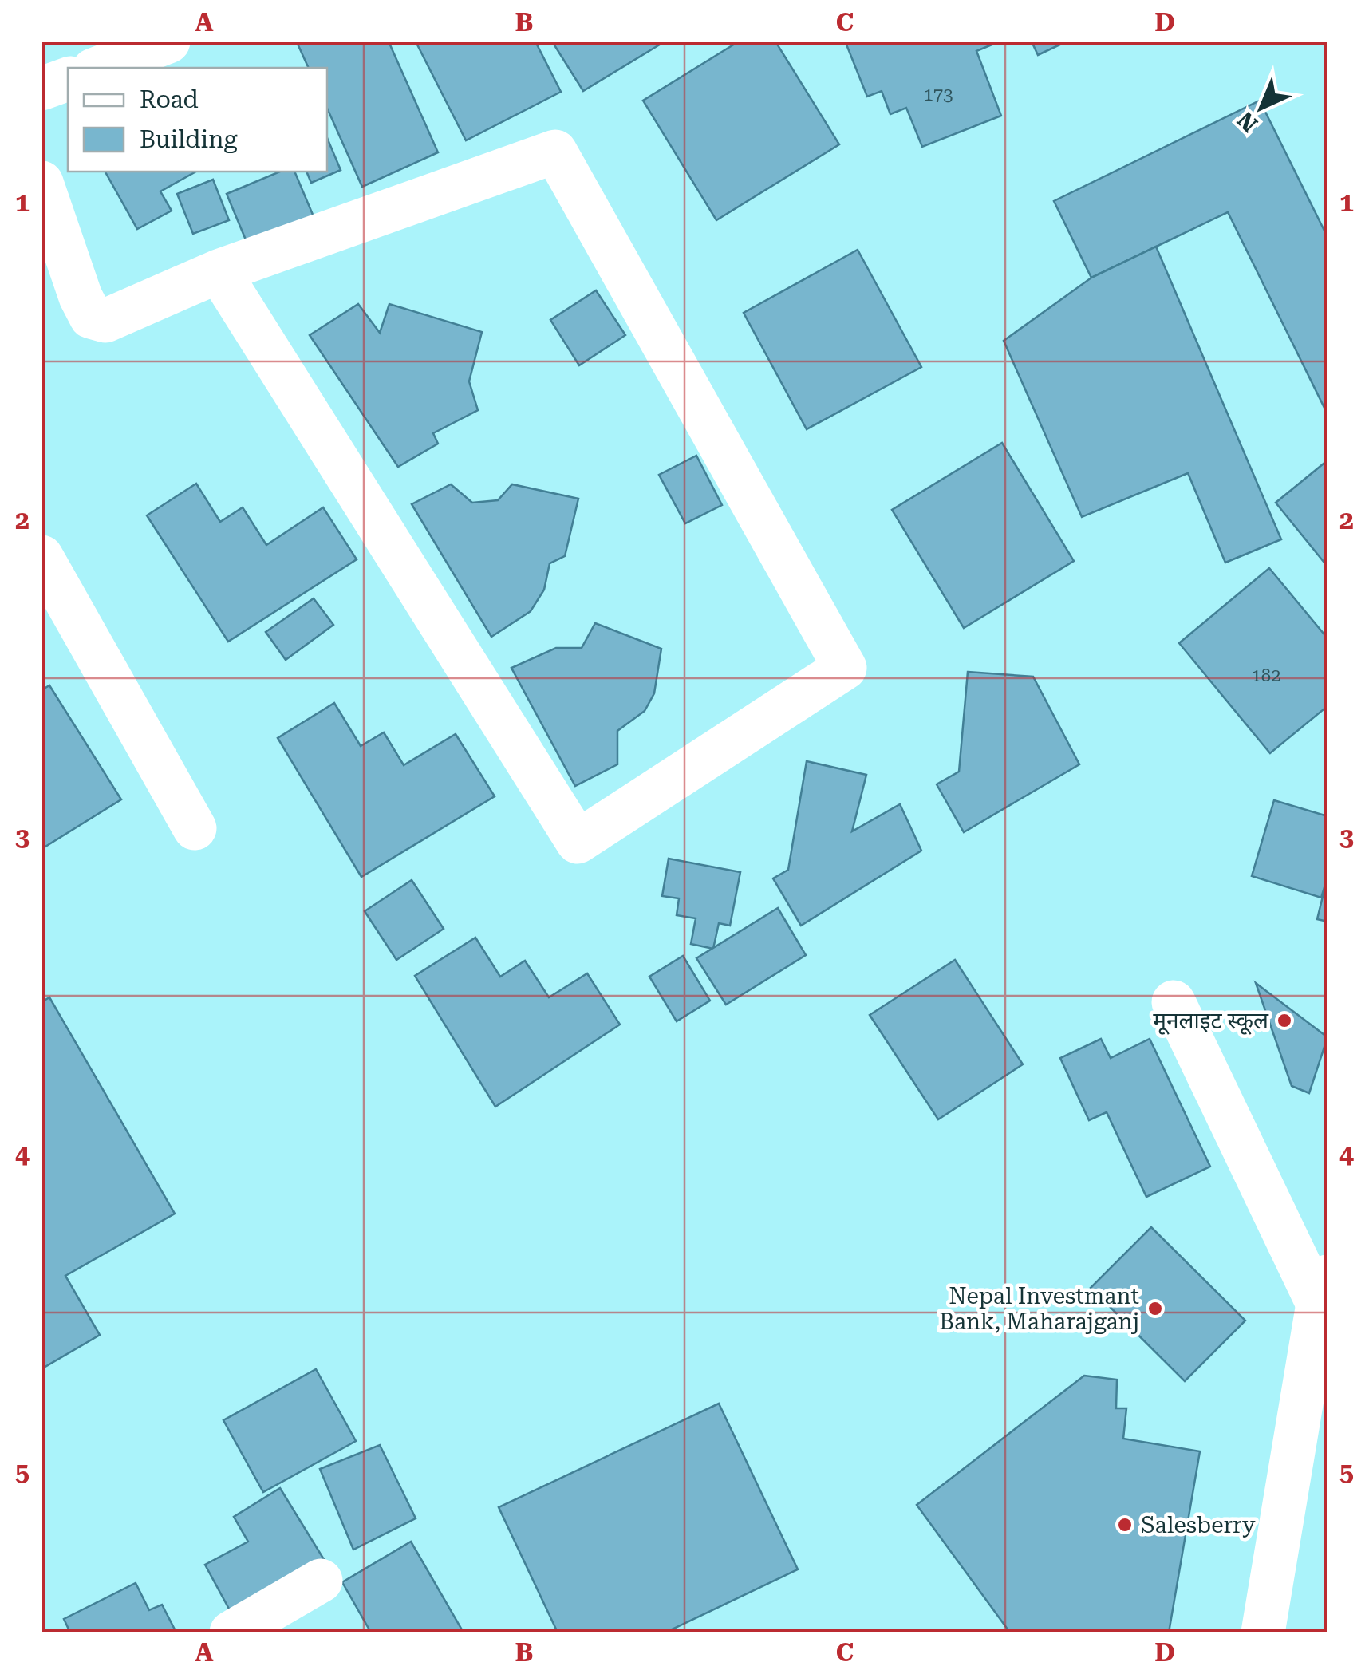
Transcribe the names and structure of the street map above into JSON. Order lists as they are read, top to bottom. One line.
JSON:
{"places":["मूनलाइट स्कूल","Nepal Investmant Bank, Maharajganj","Salesberry"],"house_numbers":["173","182"],"legend":["Road","Building"],"north":"bottom left","grid":{"columns":["A","B","C","D"],"rows":["1","2","3","4","5"]}}
